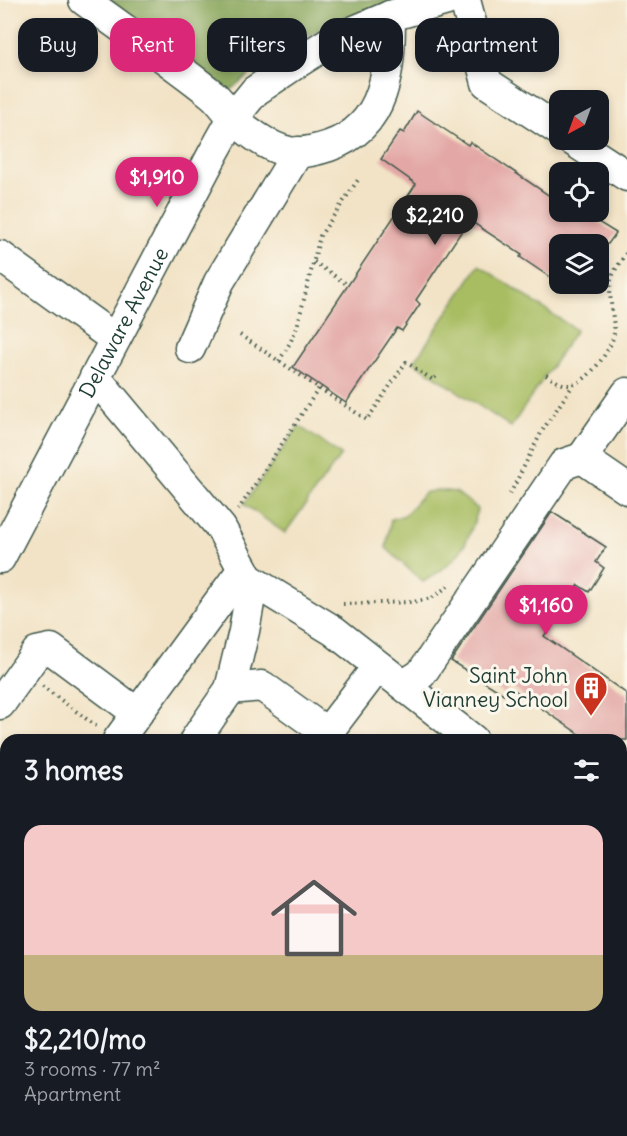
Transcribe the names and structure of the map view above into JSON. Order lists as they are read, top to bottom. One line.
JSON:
{"streets":{"street":["Delaware Avenue"]},"places":{"building":["Saint John Vianney School"]},"north":"bottom left","page":{"chip":["Buy","Rent","Filters","New","Apartment"],"price":["$1,910","$2,210","$1,160"],"heading":"3 homes","list":[{"name":"$2,210/mo","note":"3 rooms · 77 m² · Apartment"}]}}
